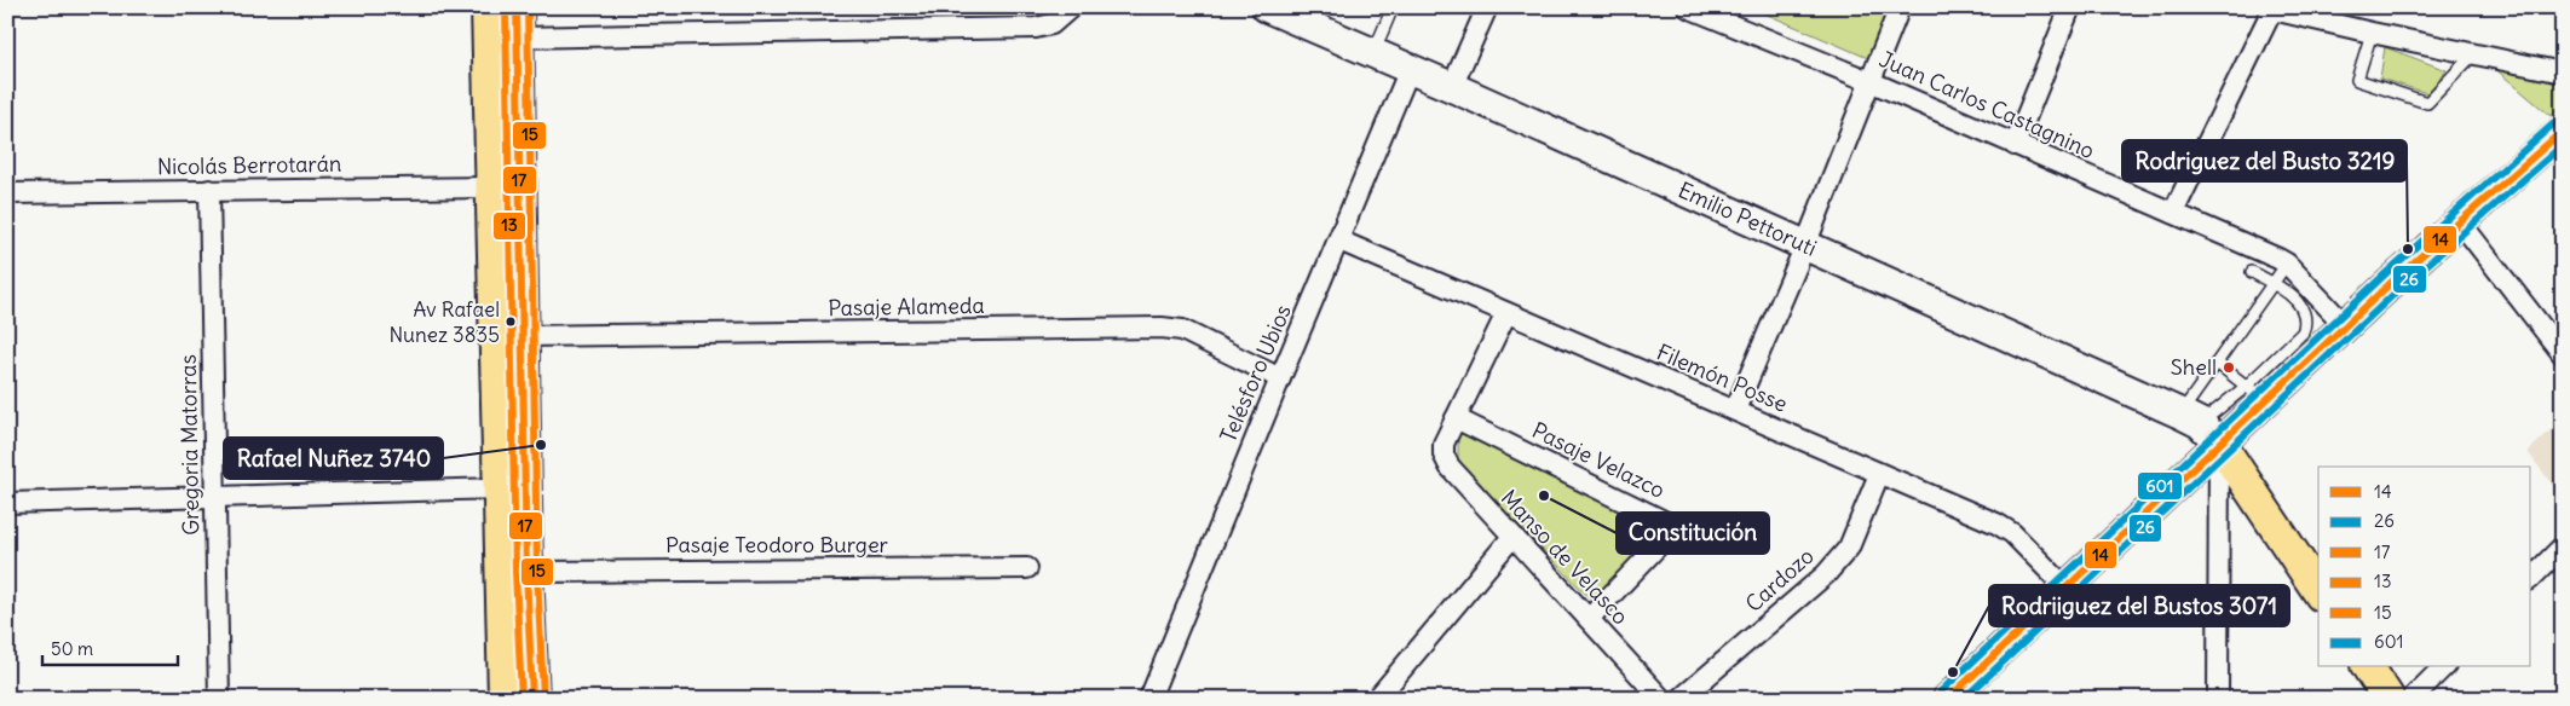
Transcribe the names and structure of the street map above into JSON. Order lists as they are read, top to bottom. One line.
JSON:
{"streets":{"main road":["Emilio Pettoruti"],"street":["Juan Carlos Castagnino","Nicolás Berrotarán","Pasaje Alameda","Telésforo Ubios","Filemón Posse","Gregoria Matorras","Pasaje Velazco","Pasaje Teodoro Burger","Manso de Velasco","Cardozo"]},"crossings":[["Nicolás Berrotarán","Gregoria Matorras"],["Emilio Pettoruti","Telésforo Ubios"],["Pasaje Alameda","Telésforo Ubios"],["Telésforo Ubios","Filemón Posse"],["Filemón Posse","Cardozo"],["Pasaje Velazco","Manso de Velasco"]],"places":["Rodriguez del Busto 3219","Av Rafael Nunez 3835","Shell","Rafael Nuñez 3740","Constitución","Rodriiguez del Bustos 3071"],"lines":["transit line 17","transit line 13","transit line 15","transit line 601","transit line 14","transit line 26"],"legend":["14","26","17","13","15","601"],"scale_bar":"50 m"}
